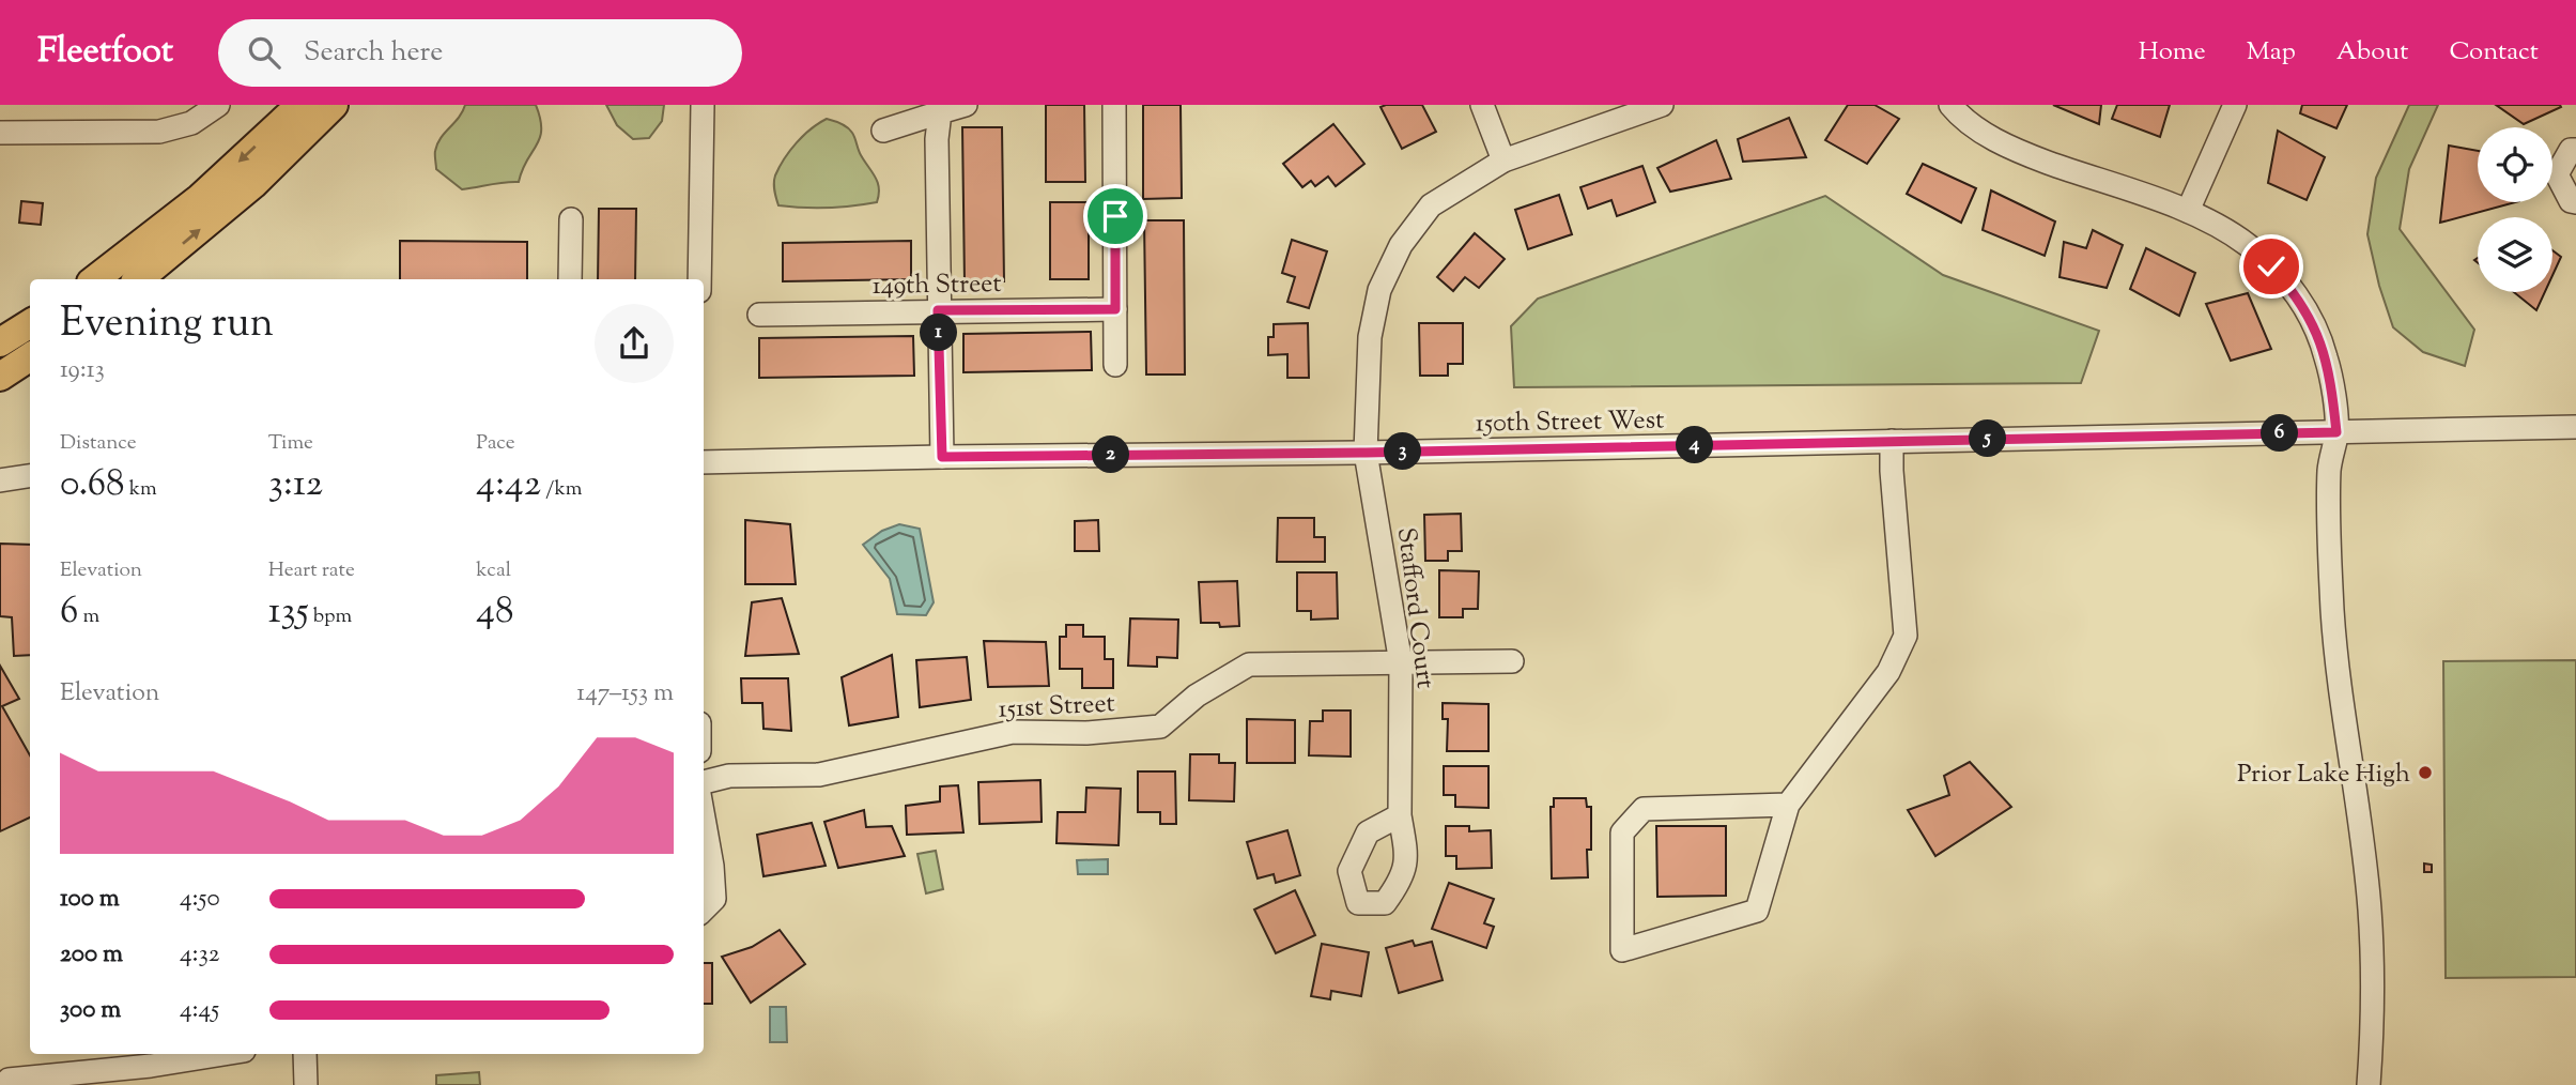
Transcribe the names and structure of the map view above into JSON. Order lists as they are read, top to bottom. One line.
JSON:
{"streets":{"street":["149th Street","150th Street West","Stafford Court","151st Street"]},"crossings":[["150th Street West","Stafford Court"],["Stafford Court","151st Street"]],"places":["Prior Lake High"],"page":{"header":"Fleetfoot","search":"Search here","nav":["Home","Map","About","Contact"],"heading":["Evening run","19:13"],"pins":["1","6","5","4","3","2"],"stats":[["Distance","0.68 km"],["Time","3:12"],["Pace","4:42 /km"],["Elevation","6 m"],["Heart rate","135 bpm"],["kcal","48"]],"chart":["Elevation","147–153 m"],"list":[{"name":"100 m","note":"4:50"},{"name":"200 m","note":"4:32"},{"name":"300 m","note":"4:45"}]}}
